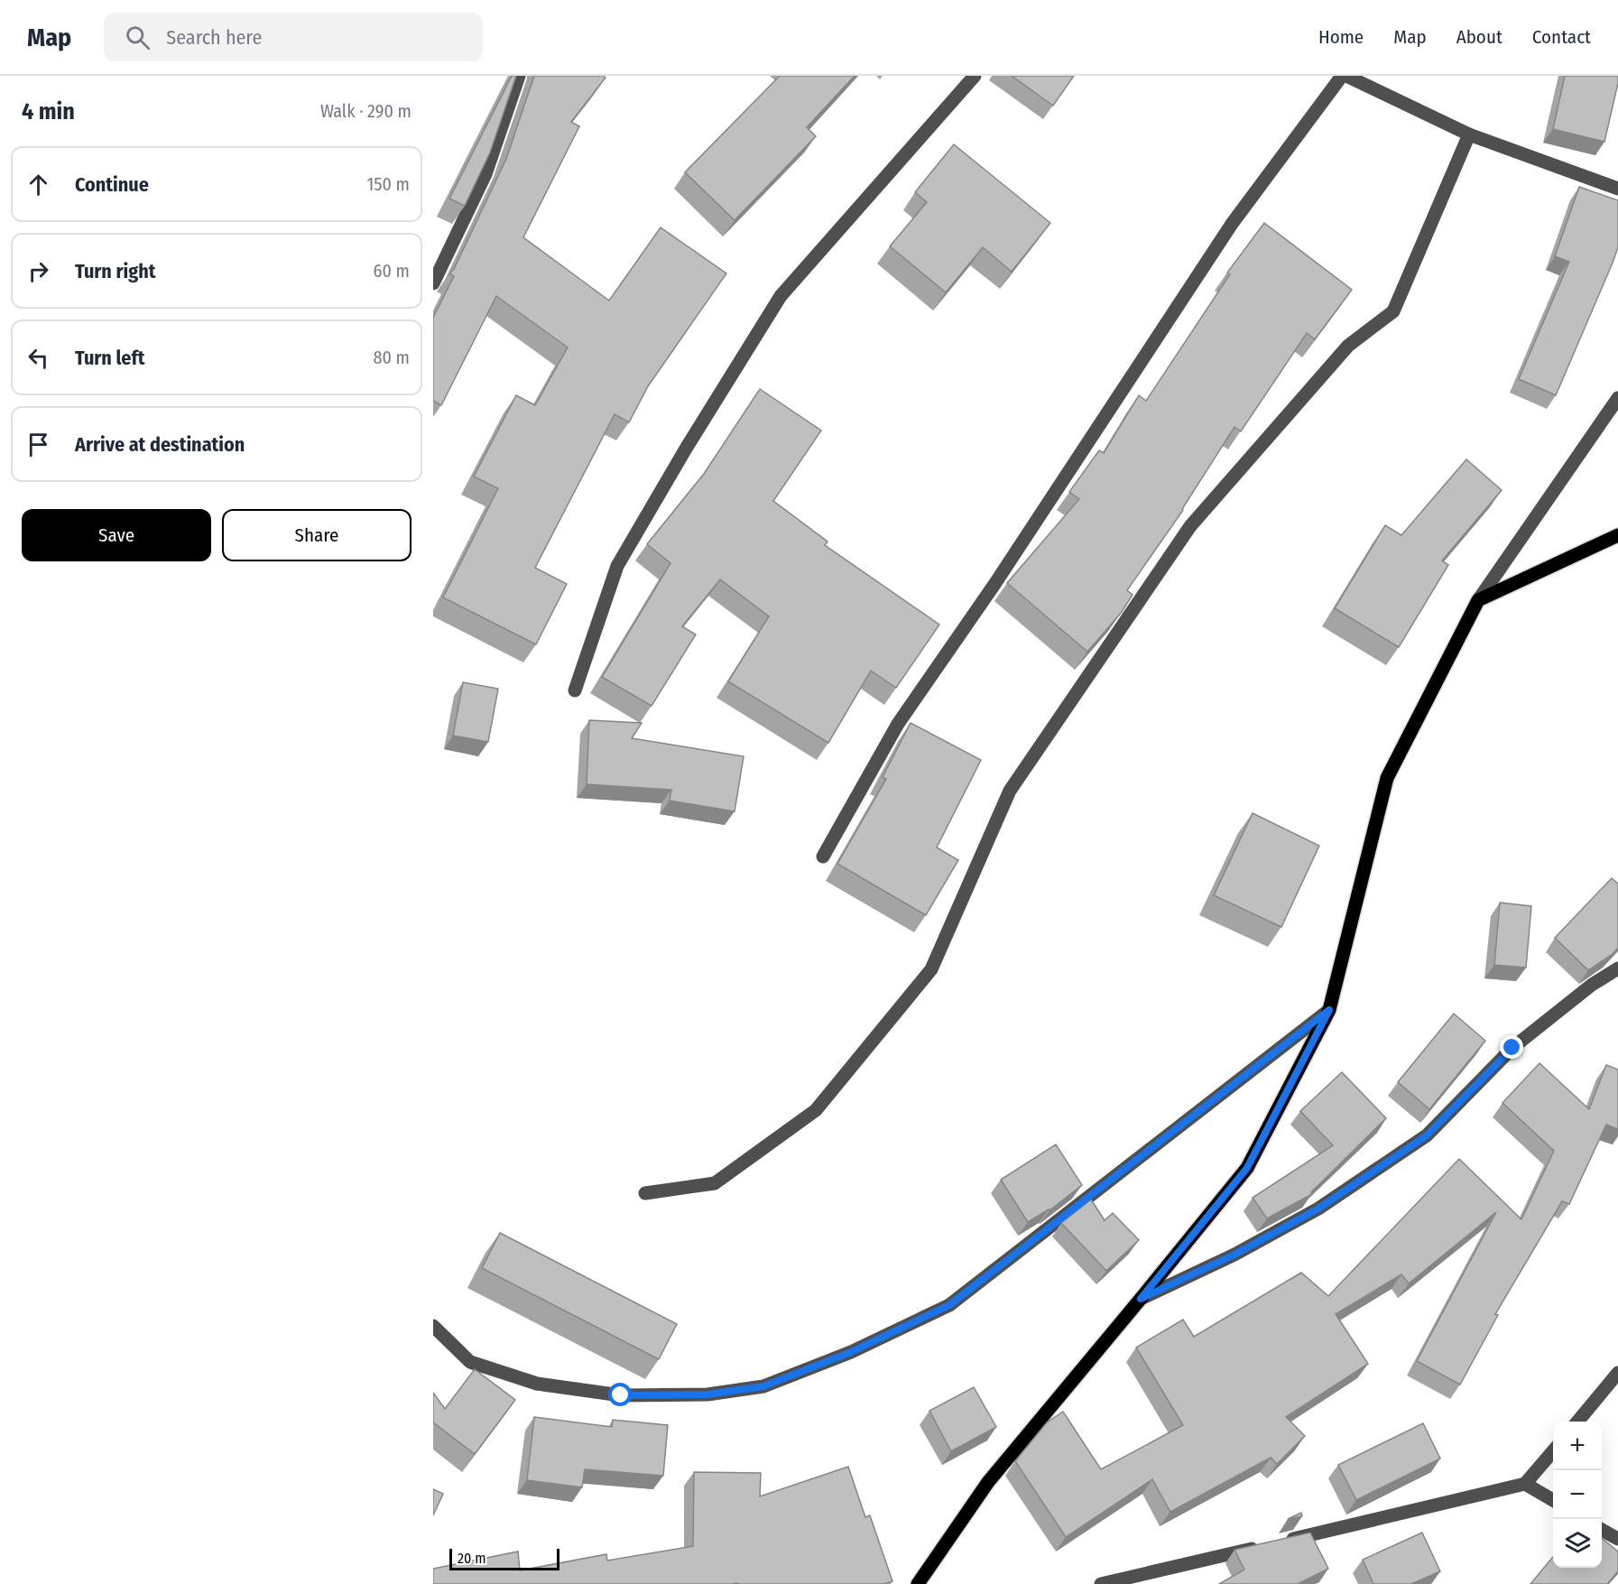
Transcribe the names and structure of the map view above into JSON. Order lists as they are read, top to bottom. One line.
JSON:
{"scale_bar":"20 m","page":{"header":"Map","search":"Search here","nav":["Home","Map","About","Contact"],"heading":["4 min","Walk · 290 m"],"list":[["Continue","150 m"],["Turn right","60 m"],["Turn left","80 m"],"Arrive at destination"],"buttons":["Save","Share"],"map_buttons":["+","−"],"scale":"20 m"}}
